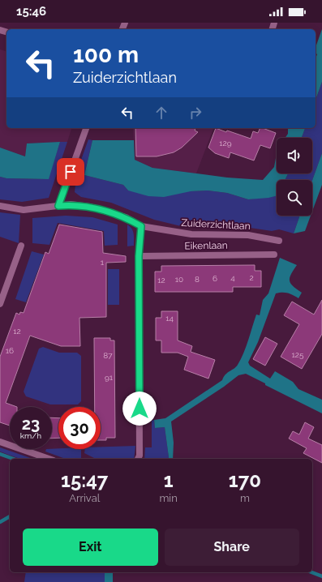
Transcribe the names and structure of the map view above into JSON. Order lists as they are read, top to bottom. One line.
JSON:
{"streets":{"street":["Zuiderzichtlaan","Eikenlaan"]},"house_numbers":["129","1","4","2","6","10","8","12","14","12","16","125","87","91"],"page":{"status":"15:46","turn":["100 m","Zuiderzichtlaan"],"speed":"23 km/h","limit":"30","eta":["15:47","Arrival","1","min","170","m"],"buttons":["Exit","Share"]}}
